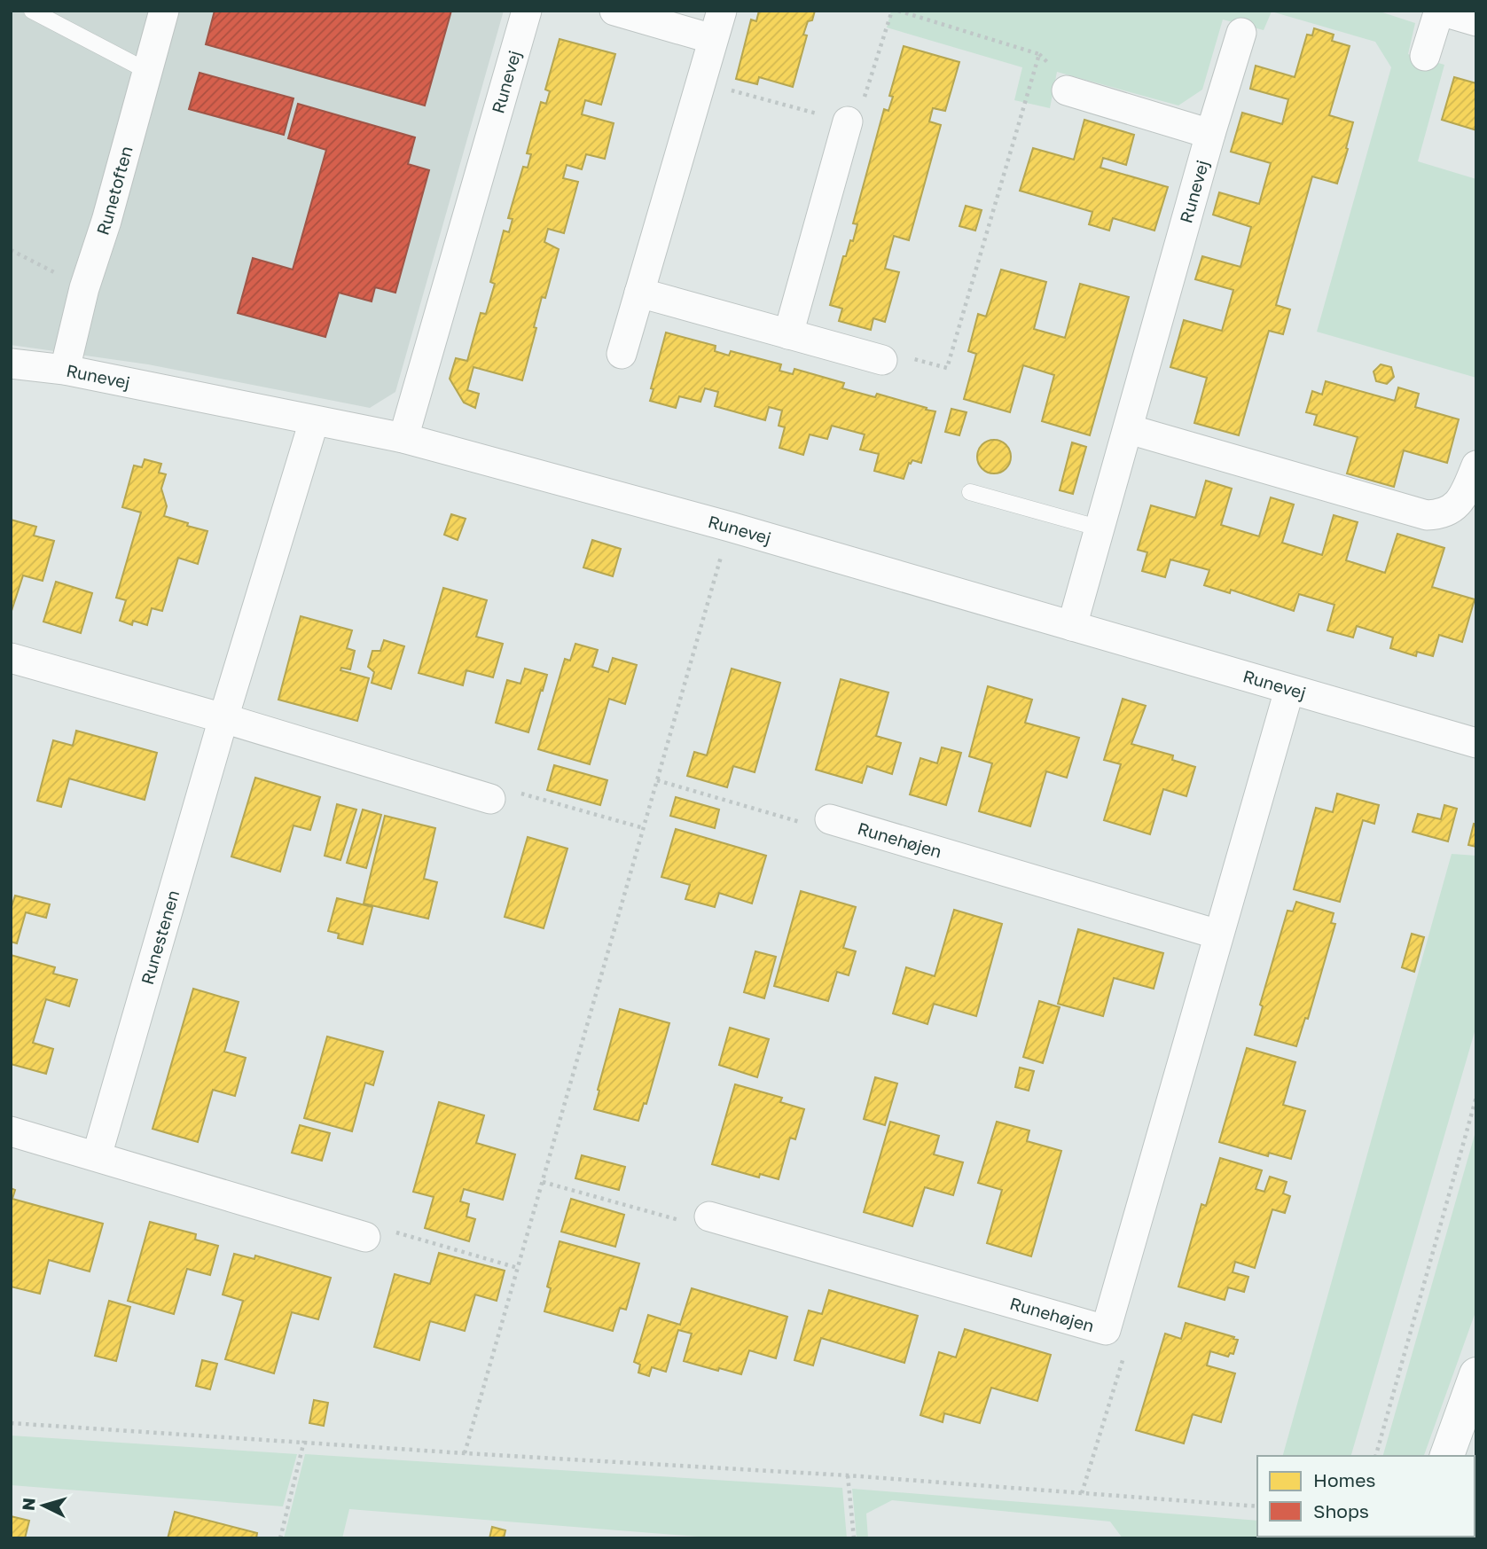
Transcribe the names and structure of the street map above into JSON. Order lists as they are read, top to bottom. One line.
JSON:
{"streets":{"street":["Runevej","Runetoften","Runehøjen","Runestenen"]},"crossings":[["Runevej","Runetoften"],["Runevej","Runehøjen"],["Runevej","Runestenen"]],"legend":["Homes","Shops"],"north":"left"}
